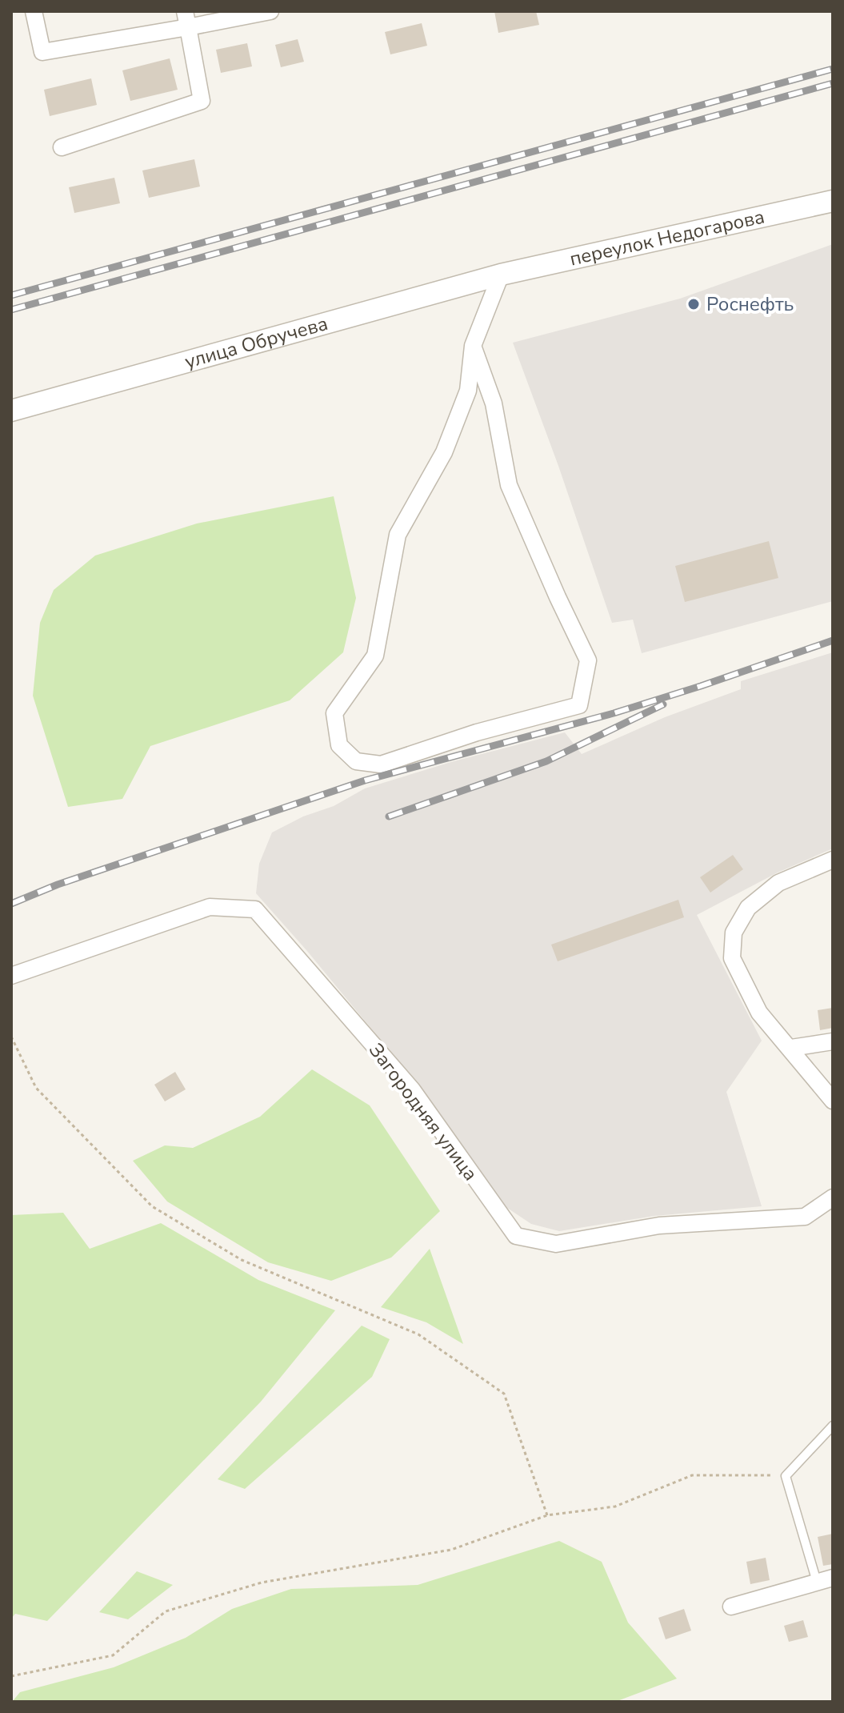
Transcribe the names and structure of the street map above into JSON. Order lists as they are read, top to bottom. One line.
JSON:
{"streets":{"street":["переулок Недогарова","улица Обручева","Загородняя улица"]},"crossings":[["переулок Недогарова","улица Обручева"]],"places":["Роснефть"]}
